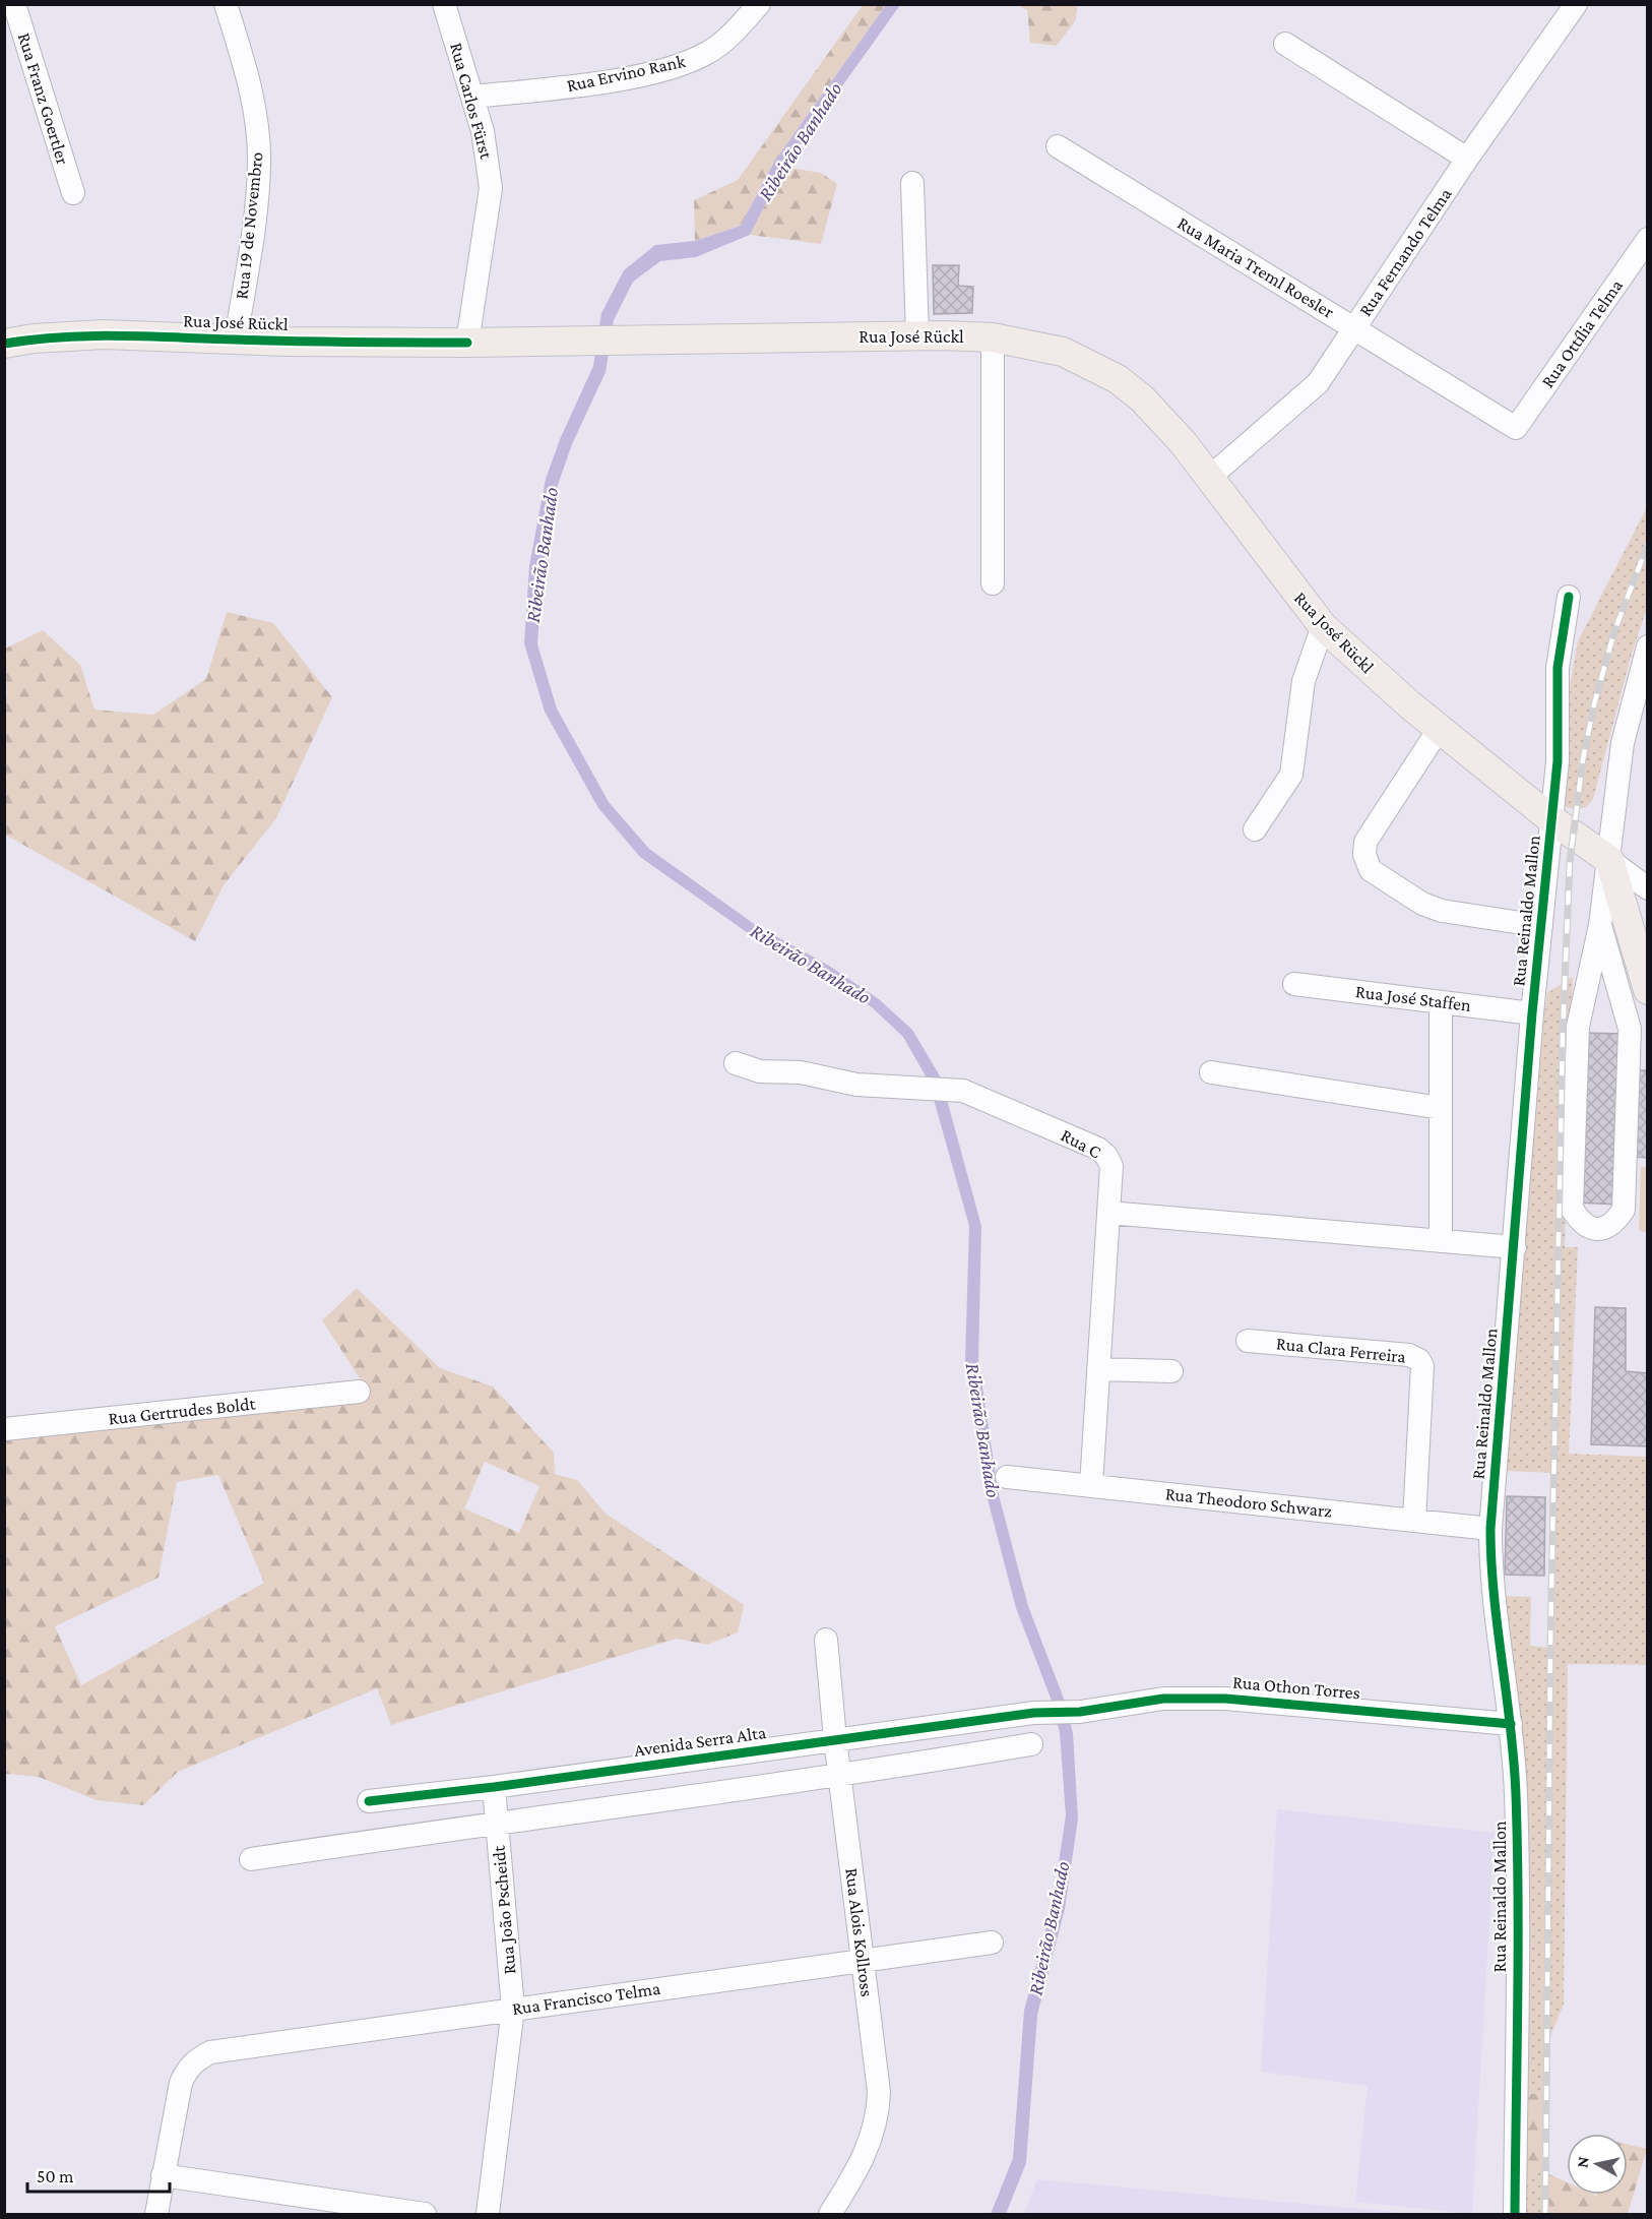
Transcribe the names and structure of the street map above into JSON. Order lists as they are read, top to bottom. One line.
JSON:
{"streets":{"main road":["Rua José Rückl"],"street":["Rua Ervino Rank","Rua Franz Goertler","Rua Carlos Fürst","Rua 19 de Novembro","Rua Fernando Telma","Rua Maria Treml Roesler","Rua Ottília Telma","Rua Reinaldo Mallon","Rua José Staffen","Rua C","Rua Clara Ferreira","Rua Gertrudes Boldt","Rua Theodoro Schwarz","Rua Othon Torres","Avenida Serra Alta","Rua João Pscheidt","Rua Alois Kollross","Rua Francisco Telma"]},"crossings":[["Rua Ervino Rank","Rua Carlos Fürst"],["Rua Carlos Fürst","Rua José Rückl"],["Rua 19 de Novembro","Rua José Rückl"],["Rua Fernando Telma","Rua Maria Treml Roesler"],["Rua Fernando Telma","Rua José Rückl"],["Rua Maria Treml Roesler","Rua Ottília Telma"],["Rua José Rückl","Rua Reinaldo Mallon"],["Rua Reinaldo Mallon","Rua José Staffen"],["Rua Reinaldo Mallon","Rua Theodoro Schwarz"],["Rua Reinaldo Mallon","Rua Othon Torres"],["Rua C","Rua Theodoro Schwarz"],["Rua Clara Ferreira","Rua Theodoro Schwarz"],["Rua Othon Torres","Avenida Serra Alta"],["Avenida Serra Alta","Rua João Pscheidt"],["Avenida Serra Alta","Rua Alois Kollross"],["Rua João Pscheidt","Rua Francisco Telma"],["Rua Alois Kollross","Rua Francisco Telma"]],"water":["Ribeirão Banhado"],"scale_bar":"50 m","north":"left"}
